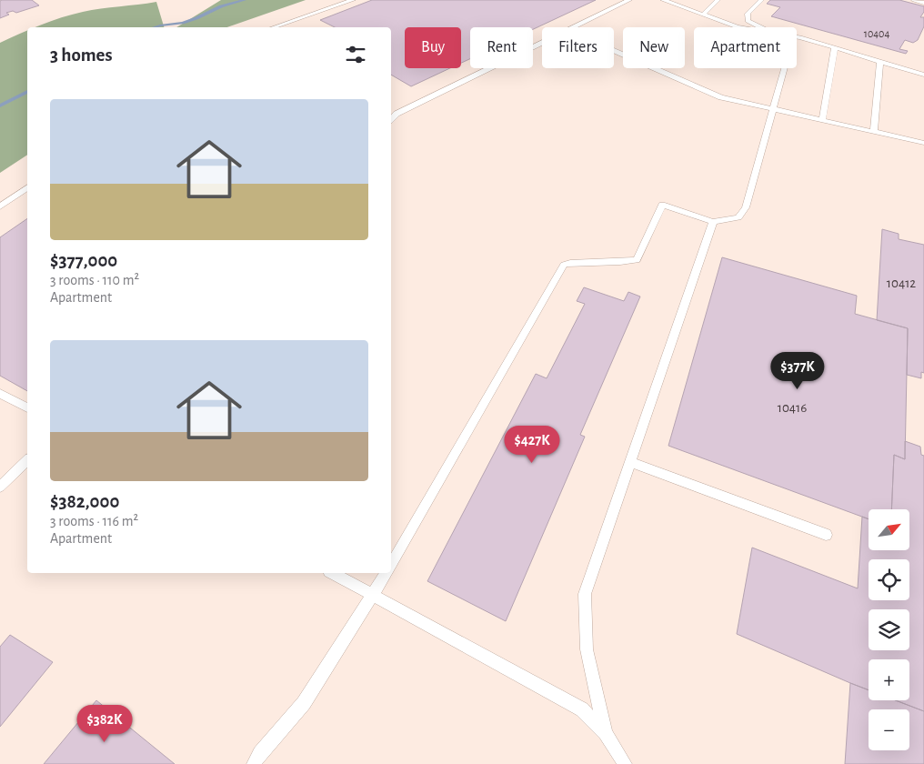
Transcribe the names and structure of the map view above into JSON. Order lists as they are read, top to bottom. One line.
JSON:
{"house_numbers":["10404","10412","10416"],"north":"top right","page":{"chip":["Buy","Rent","Filters","New","Apartment"],"heading":"3 homes","list":[{"name":"$377,000","note":"3 rooms · 110 m² · Apartment"},{"name":"$382,000","note":"3 rooms · 116 m² · Apartment"}],"price":["$377K","$427K","$382K"],"map_buttons":["+","−"]}}
